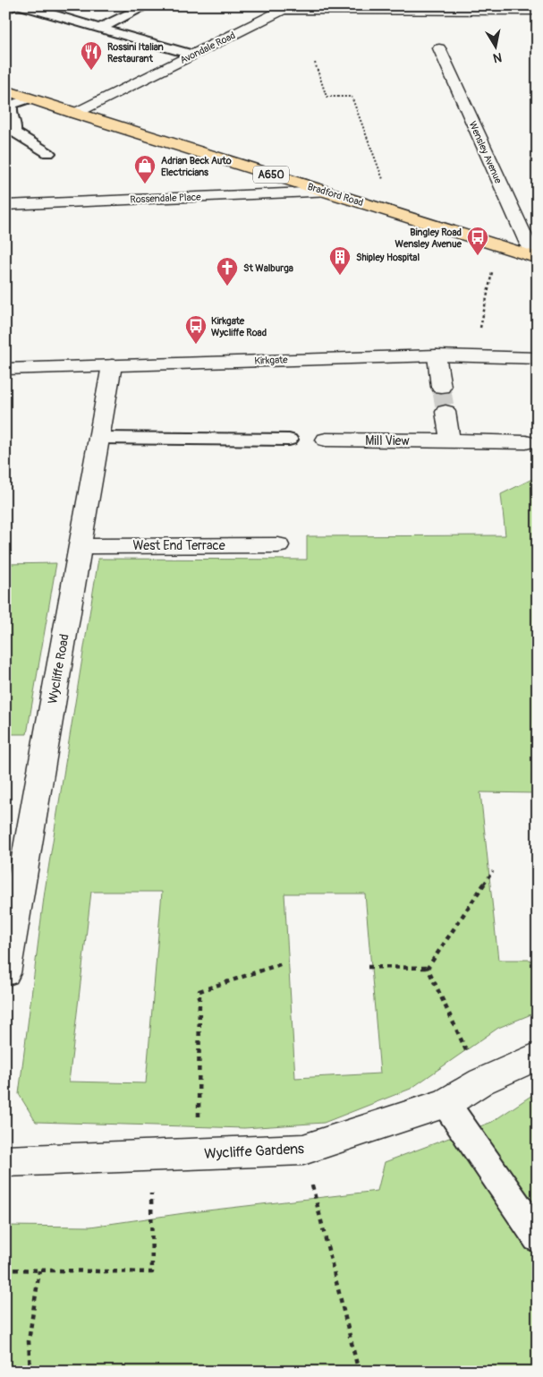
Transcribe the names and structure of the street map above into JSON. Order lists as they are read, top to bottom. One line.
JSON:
{"streets":{"highway":["A650","Bradford Road"],"street":["Avondale Road","Wensley Avenue","Rossendale Place","Kirkgate","Mill View","West End Terrace","Wycliffe Road","Wycliffe Gardens"]},"crossings":[["Avondale Road","Bradford Road"],["Wensley Avenue","Bradford Road"],["Bradford Road","Rossendale Place"],["Kirkgate","Wycliffe Road"],["West End Terrace","Wycliffe Road"]],"places":{"restaurant":["Rossini Italian Restaurant"],"shop":["Adrian Beck Auto Electricians"],"bus stop":["Bingley Road Wensley Avenue","Kirkgate Wycliffe Road"],"building":["Shipley Hospital"],"church":["St Walburga"]},"north":"bottom"}
